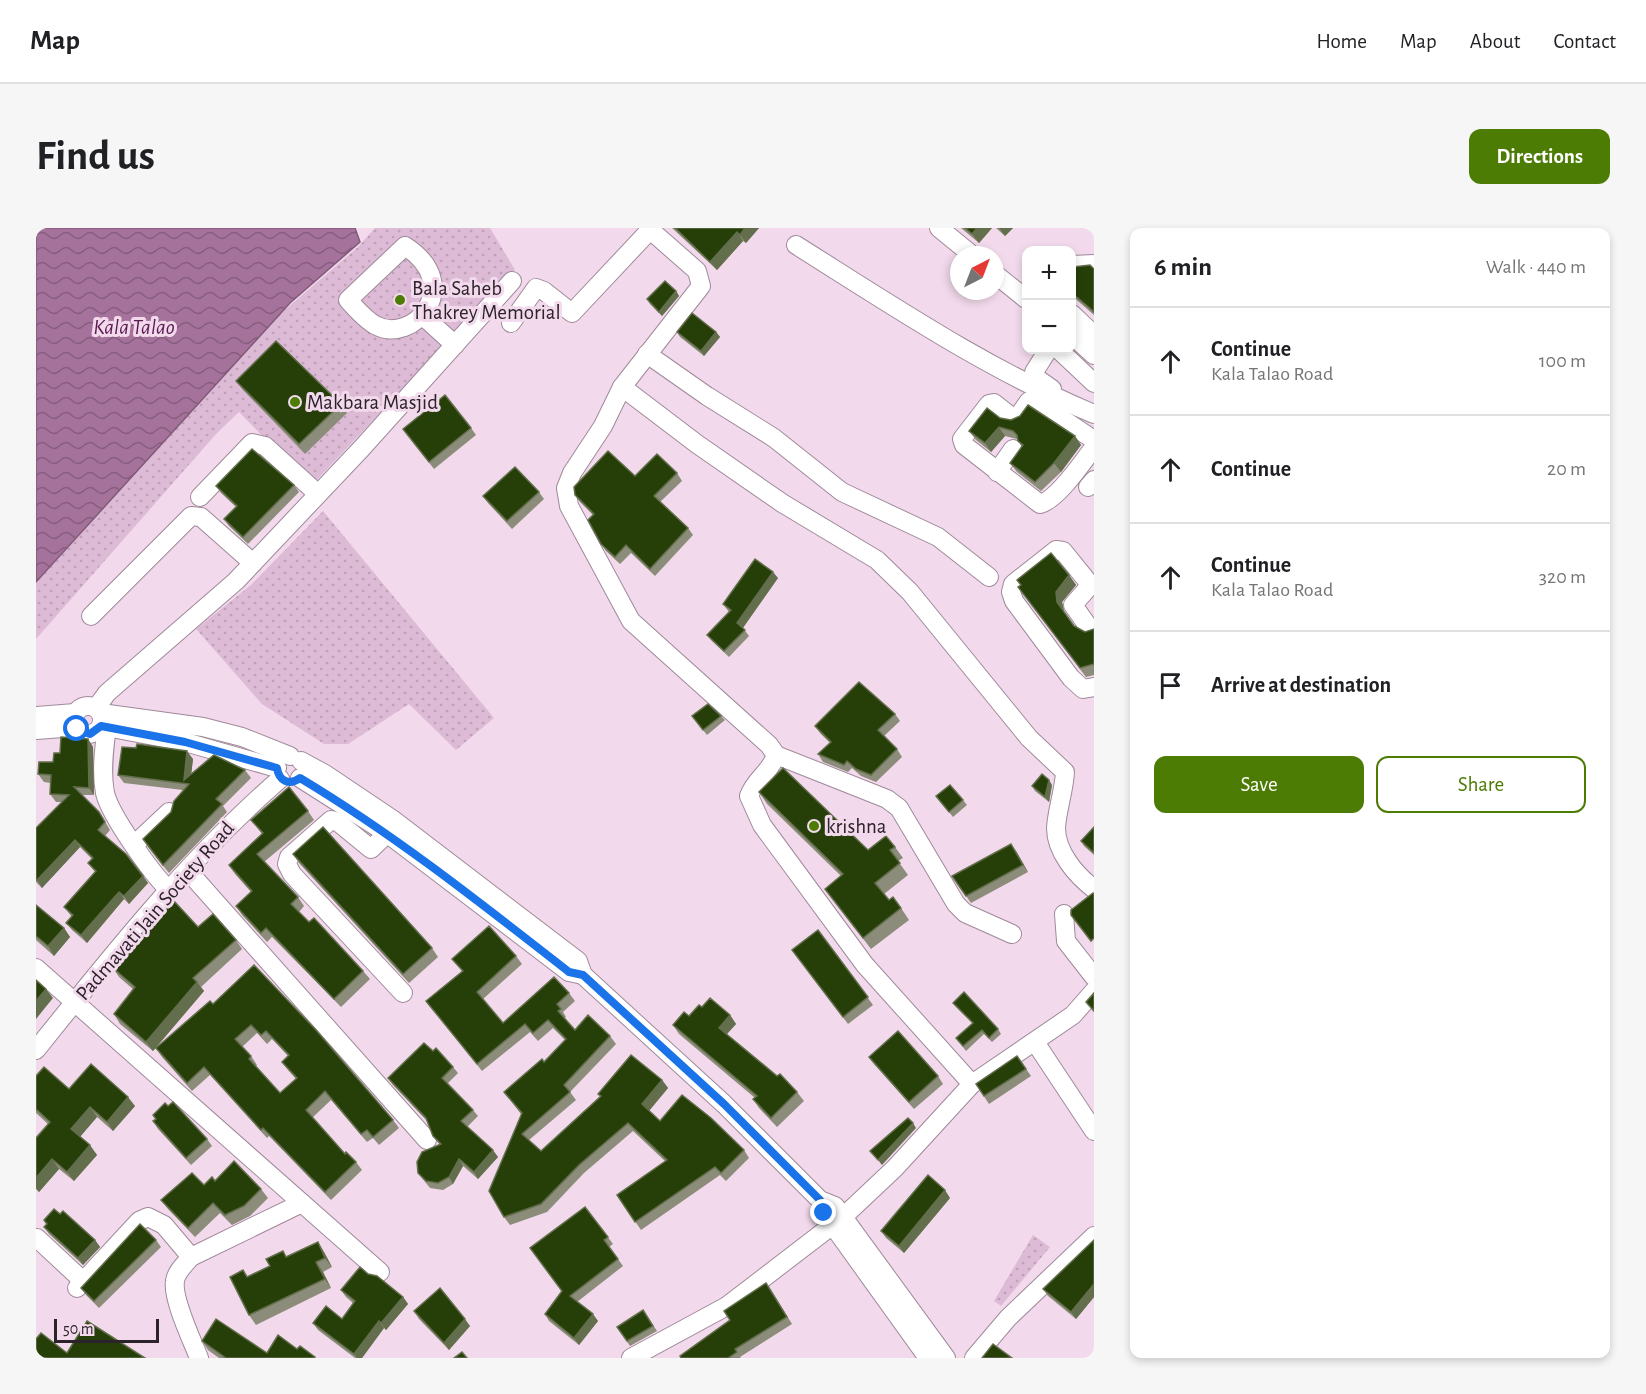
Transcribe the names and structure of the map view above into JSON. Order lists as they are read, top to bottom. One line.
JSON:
{"streets":{"street":["Padmavati Jain Society Road"]},"water":["Kala Talao"],"places":["Bala Saheb Thakrey Memorial","Makbara Masjid","krishna"],"scale_bar":"50 m","north":"top right","page":{"header":"Map","nav":["Home","Map","About","Contact"],"buttons":["Directions",["Save","Share"]],"title":"Find us","heading":["6 min","Walk · 440 m"],"map_buttons":["+","−"],"list":[["Continue","Kala Talao Road","100 m"],["Continue","20 m"],["Continue","Kala Talao Road","320 m"],"Arrive at destination"],"scale":"50 m"}}
